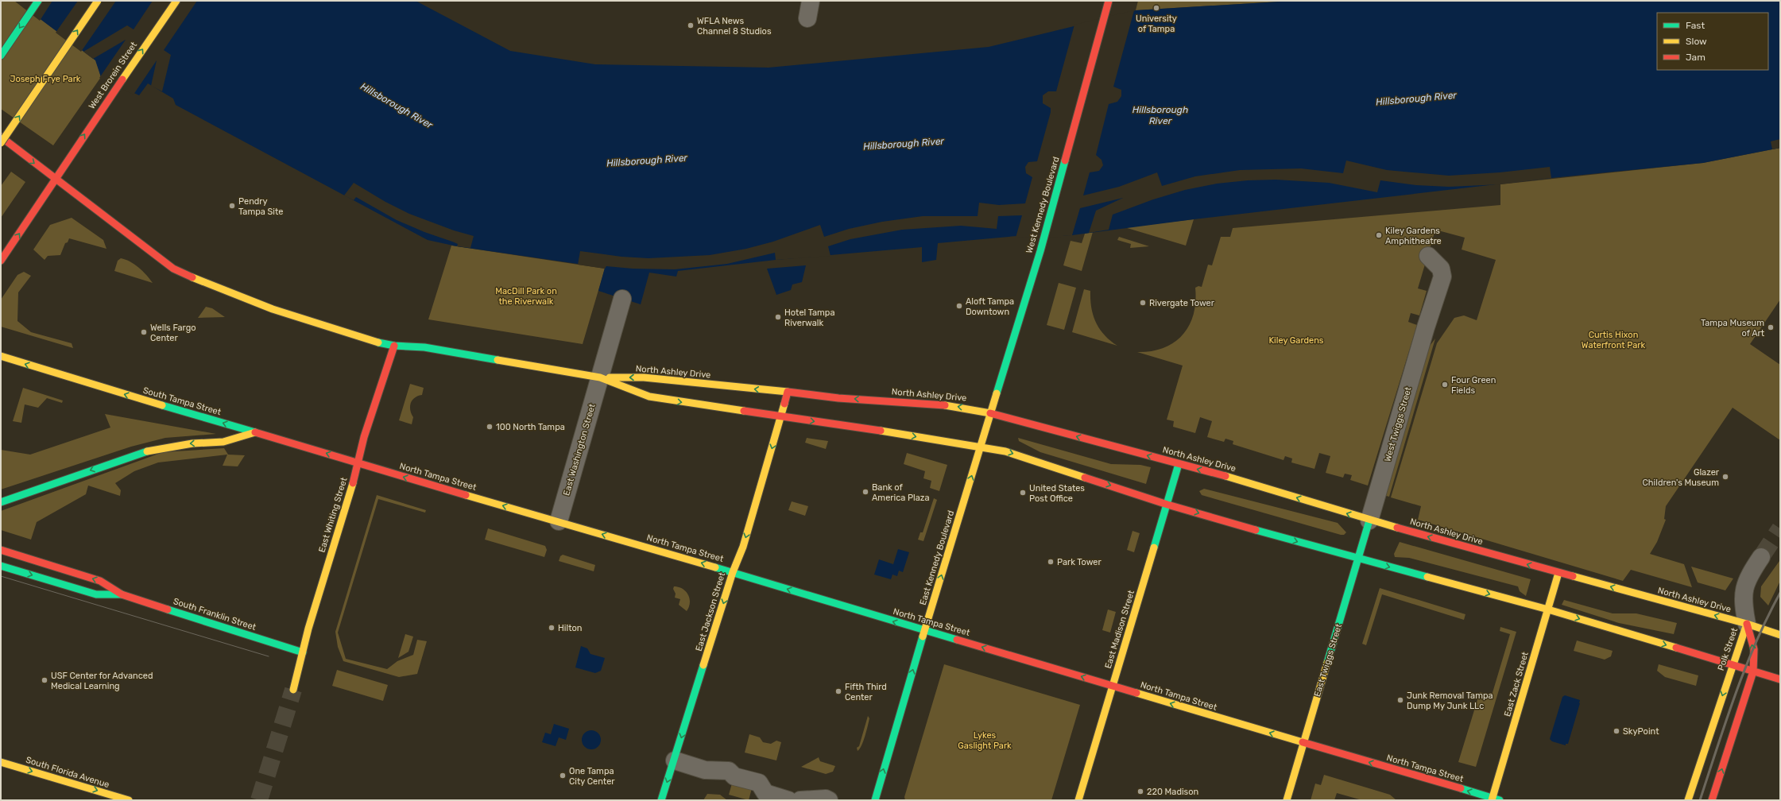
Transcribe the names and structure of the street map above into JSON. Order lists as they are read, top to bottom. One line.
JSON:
{"streets":{"main road":["West Brorein Street","West Kennedy Boulevard","North Ashley Drive","South Tampa Street","North Tampa Street","East Whiting Street","East Kennedy Boulevard","East Jackson Street","South Franklin Street","East Madison Street","Polk Street","East Twiggs Street","East Zack Street","South Florida Avenue"],"street":["West Twiggs Street","East Washington Street"]},"crossings":[["West Kennedy Boulevard","North Ashley Drive"],["West Kennedy Boulevard","East Kennedy Boulevard"],["North Ashley Drive","West Twiggs Street"],["North Ashley Drive","East Washington Street"],["North Ashley Drive","East Kennedy Boulevard"],["North Ashley Drive","East Jackson Street"],["North Ashley Drive","East Madison Street"],["North Ashley Drive","Polk Street"],["North Ashley Drive","East Twiggs Street"],["North Ashley Drive","East Zack Street"],["South Tampa Street","North Tampa Street"],["South Tampa Street","East Whiting Street"],["West Twiggs Street","East Twiggs Street"],["East Washington Street","North Tampa Street"],["North Tampa Street","East Whiting Street"],["North Tampa Street","East Kennedy Boulevard"],["North Tampa Street","East Jackson Street"],["North Tampa Street","East Madison Street"],["North Tampa Street","East Twiggs Street"],["North Tampa Street","East Zack Street"],["East Whiting Street","South Franklin Street"]],"one_way":["West Brorein Street","South Tampa Street","North Tampa Street","East Kennedy Boulevard","East Jackson Street","South Florida Avenue"],"water":["Hillsborough River"],"parks":["Joseph Frye Park","MacDill Park on the Riverwalk","Curtis Hixon Waterfront Park","Kiley Gardens","Lykes Gaslight Park"],"places":["University of Tampa","WFLA News Channel 8 Studios","Pendry Tampa Site","Kiley Gardens Amphitheatre","Rivergate Tower","Aloft Tampa Downtown","Hotel Tampa Riverwalk","Tampa Museum of Art","Wells Fargo Center","Four Green Fields","100 North Tampa","Glazer Children's Museum","Bank of America Plaza","United States Post Office","Park Tower","Hilton","USF Center for Advanced Medical Learning","Fifth Third Center","Junk Removal Tampa Dump My Junk LLc","SkyPoint","One Tampa City Center","220 Madison"],"legend":["Fast","Slow","Jam"]}
